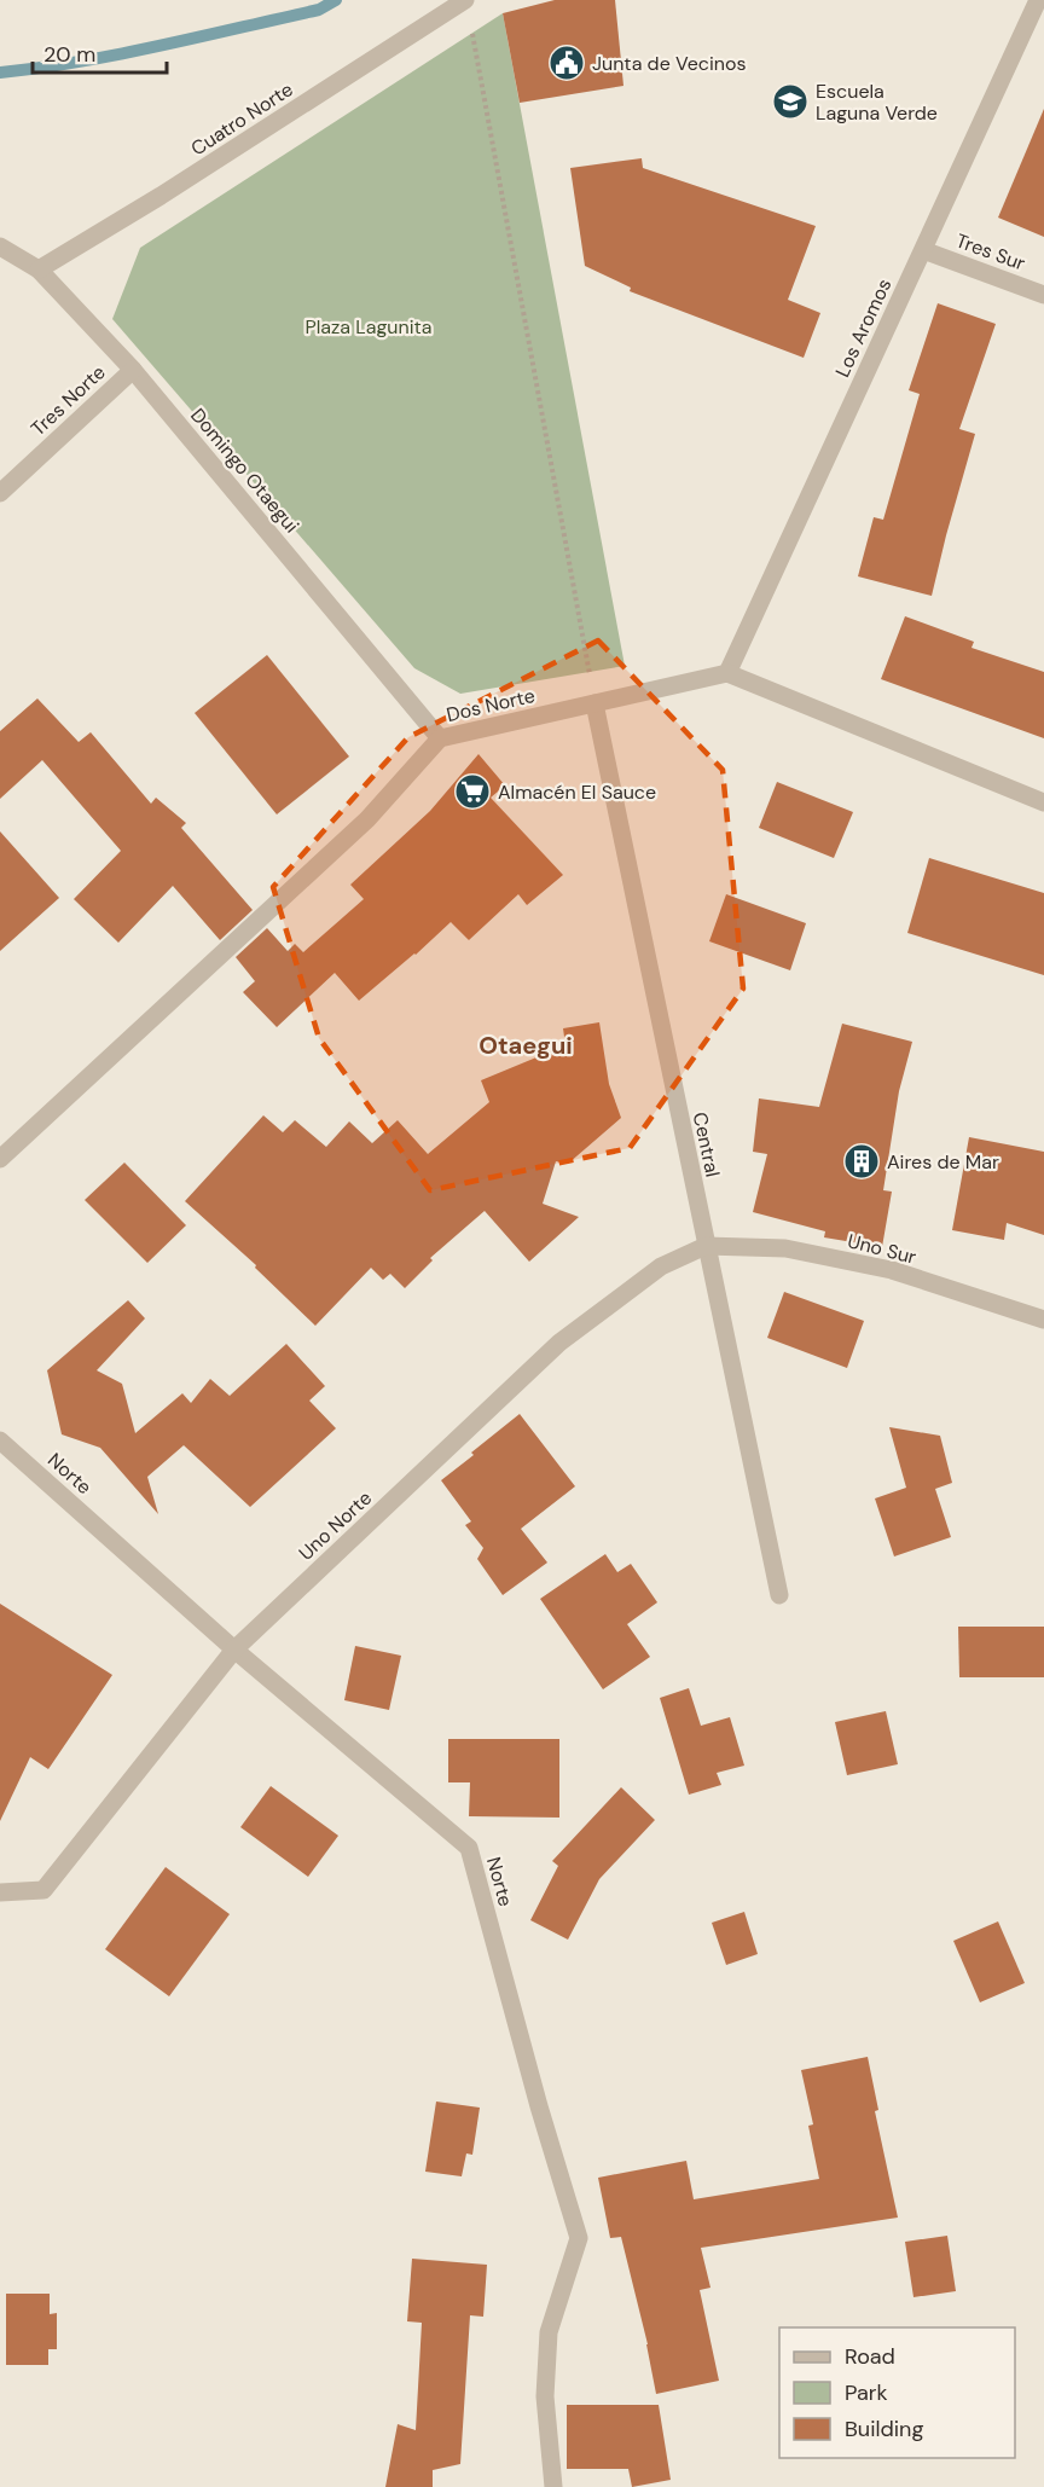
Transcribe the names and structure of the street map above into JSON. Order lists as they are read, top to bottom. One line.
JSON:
{"streets":{"street":["Cuatro Norte","Tres Sur","Los Aromos","Tres Norte","Domingo Otaegui","Dos Norte","Central","Uno Sur","Norte","Uno Norte"]},"crossings":[["Cuatro Norte","Domingo Otaegui"],["Tres Sur","Los Aromos"],["Los Aromos","Dos Norte"],["Tres Norte","Domingo Otaegui"],["Domingo Otaegui","Dos Norte"],["Dos Norte","Central"],["Central","Uno Sur"],["Central","Uno Norte"],["Uno Sur","Uno Norte"],["Norte","Uno Norte"]],"districts":["Otaegui"],"parks":["Plaza Lagunita"],"places":{"public building":["Junta de Vecinos"],"school or university":["Escuela Laguna Verde"],"supermarket":["Almacén El Sauce"],"building":["Aires de Mar"]},"legend":["Road","Park","Building"],"scale_bar":"20 m"}
